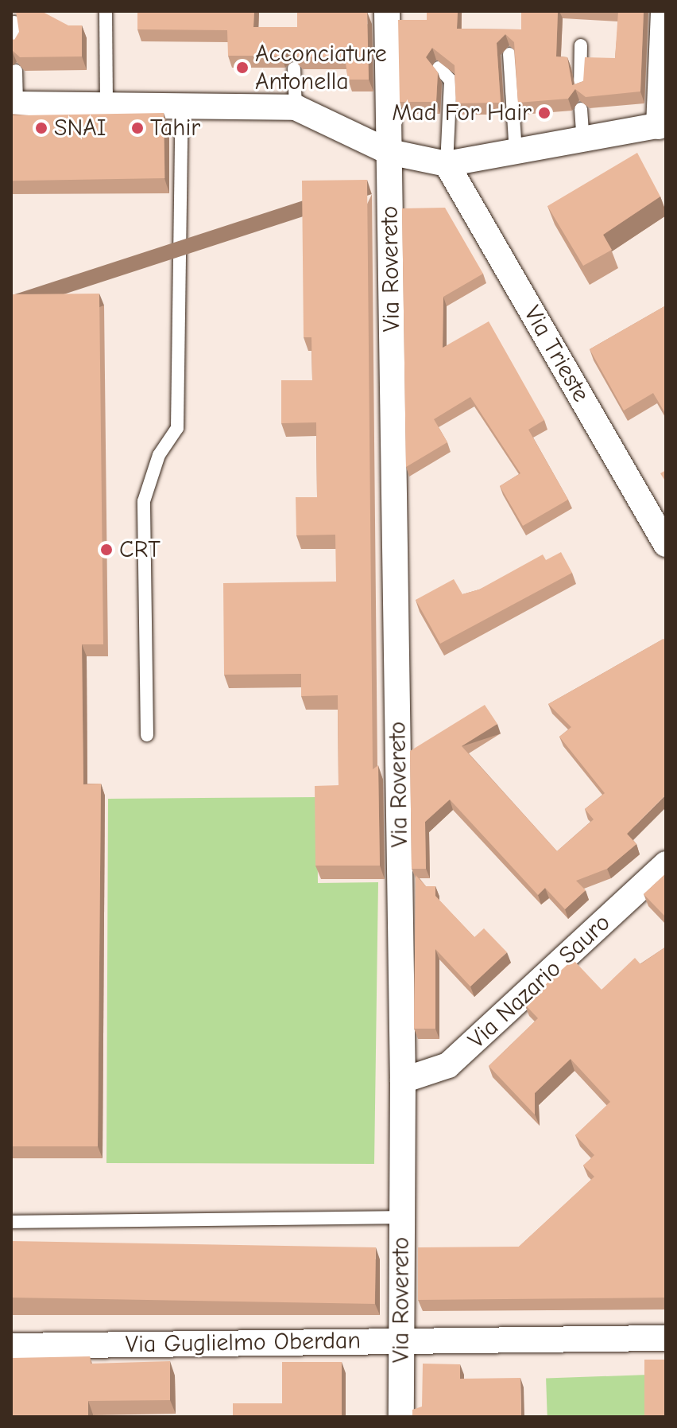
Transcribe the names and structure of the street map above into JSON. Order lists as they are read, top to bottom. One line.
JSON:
{"streets":{"street":["Via Rovereto","Via Trieste","Via Nazario Sauro","Via Guglielmo Oberdan"]},"crossings":[["Via Rovereto","Via Nazario Sauro"],["Via Rovereto","Via Guglielmo Oberdan"]],"places":["Acconciature Antonella","Mad For Hair","SNAI","Tahir","CRT"]}
